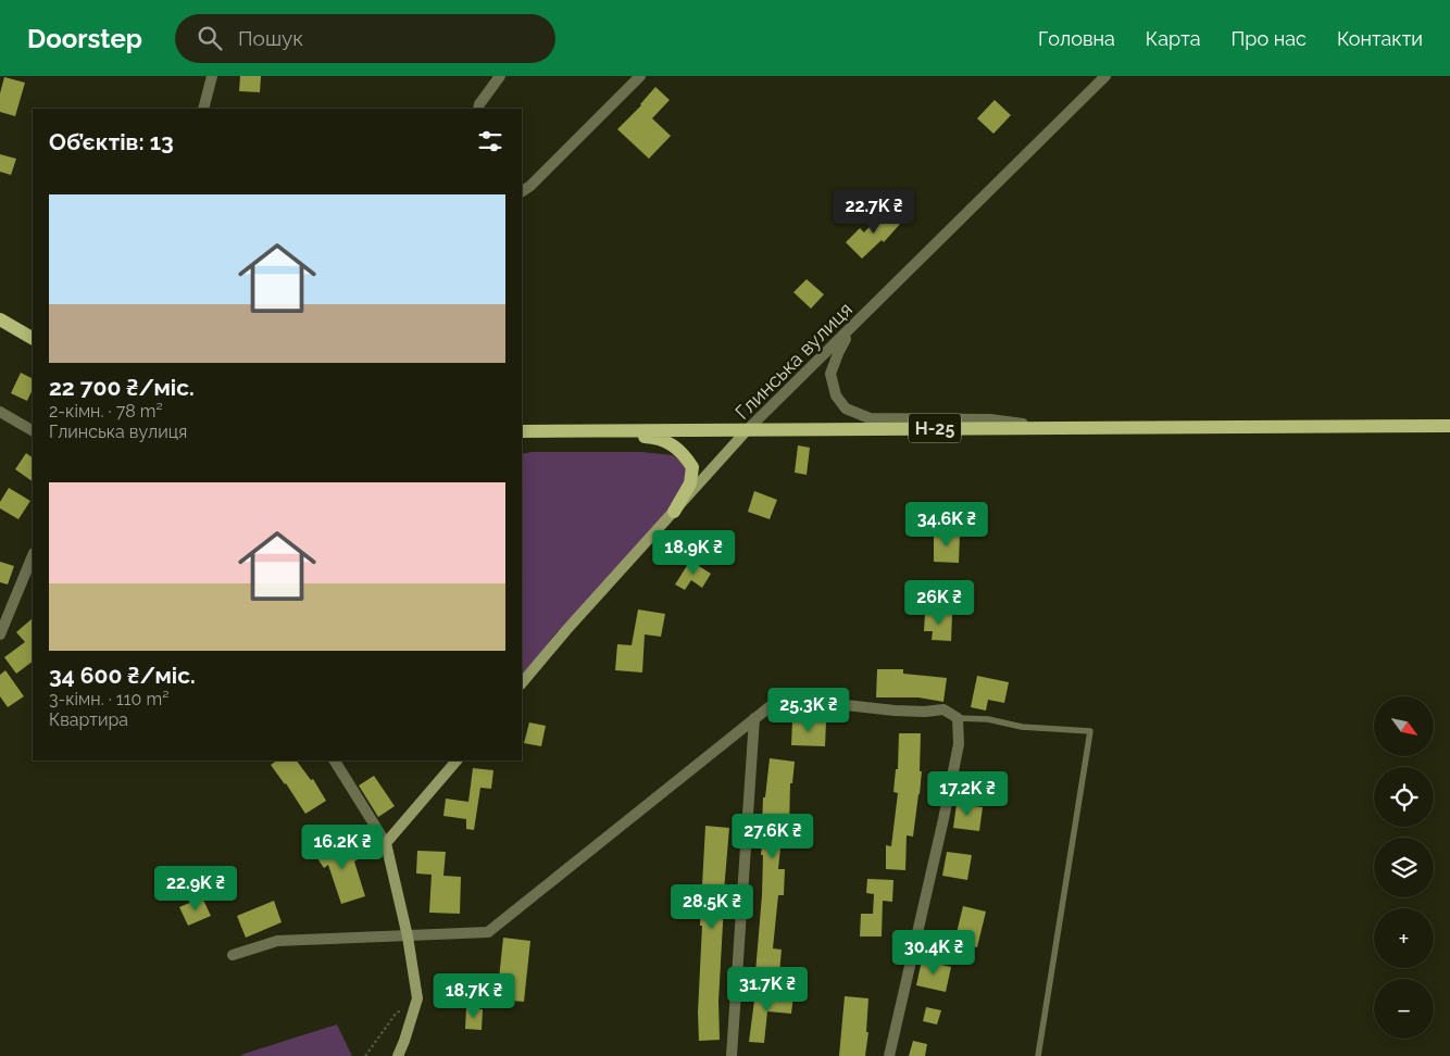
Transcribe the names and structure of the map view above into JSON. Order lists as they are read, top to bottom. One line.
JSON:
{"streets":{"main road":["Глинська вулиця","Н-25"]},"crossings":[["Глинська вулиця","Н-25"]],"north":"bottom right","page":{"header":"Doorstep","search":"Пошук","nav":["Головна","Карта","Про нас","Контакти"],"heading":"Об’єктів: 13","list":[{"name":"22 700 ₴/міс.","note":"2-кімн. · 78 m² · Глинська вулиця"},{"name":"34 600 ₴/міс.","note":"3-кімн. · 110 m² · Квартира"}],"price":["22.7K ₴","34.6K ₴","18.9K ₴","26K ₴","25.3K ₴","17.2K ₴","27.6K ₴","16.2K ₴","22.9K ₴","28.5K ₴","30.4K ₴","31.7K ₴","18.7K ₴"],"map_buttons":["+","−"]}}
